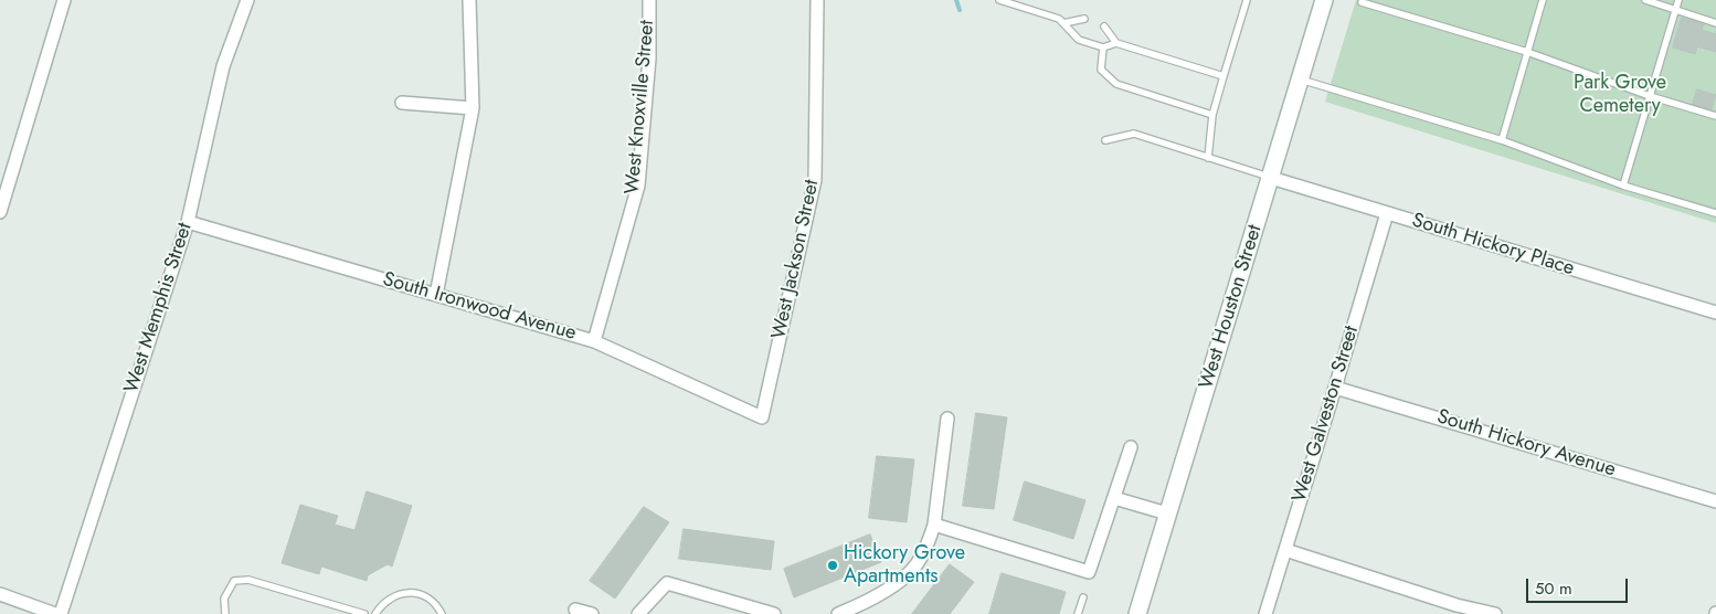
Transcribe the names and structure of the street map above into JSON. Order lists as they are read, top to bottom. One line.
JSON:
{"streets":{"main road":["West Houston Street"],"street":["West Knoxville Street","South Hickory Place","West Jackson Street","South Ironwood Avenue","West Memphis Street","West Galveston Street","South Hickory Avenue"]},"crossings":[["West Knoxville Street","South Ironwood Avenue"],["South Hickory Place","West Houston Street"],["South Hickory Place","West Galveston Street"],["West Jackson Street","South Ironwood Avenue"],["South Ironwood Avenue","West Memphis Street"],["West Galveston Street","South Hickory Avenue"]],"parks":["Park Grove Cemetery"],"places":["Hickory Grove Apartments"],"scale_bar":"50 m"}
